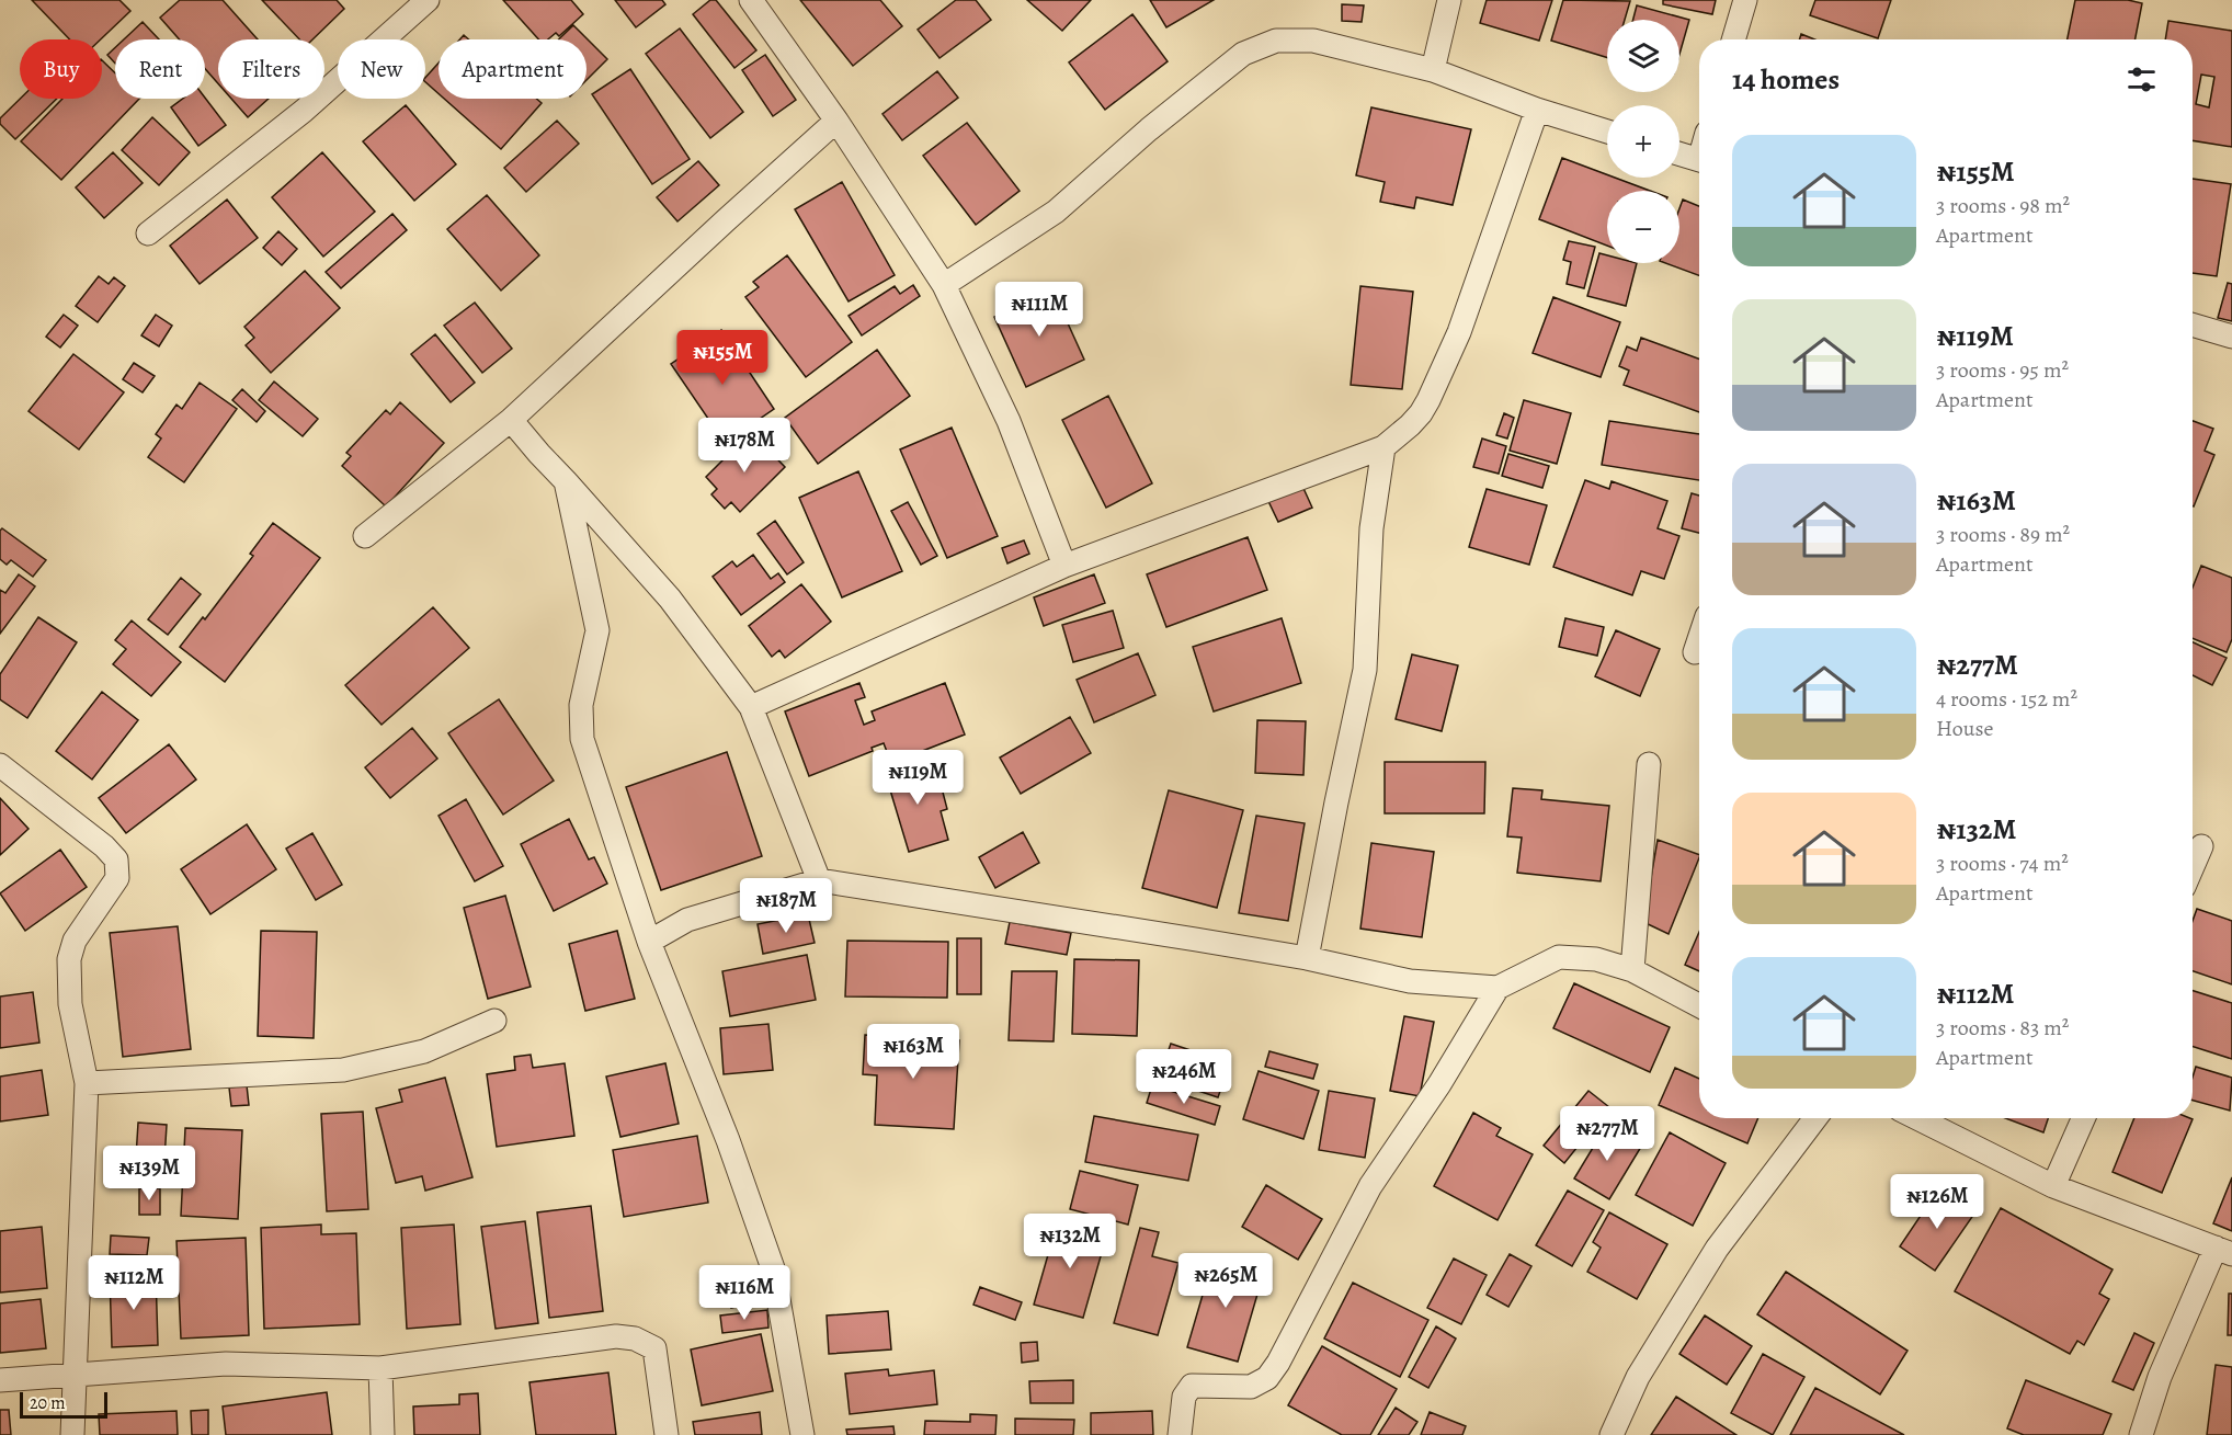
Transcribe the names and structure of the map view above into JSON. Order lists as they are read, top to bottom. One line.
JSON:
{"scale_bar":"20 m","page":{"map_buttons":["+","−"],"chip":["Buy","Rent","Filters","New","Apartment"],"heading":"14 homes","list":[{"name":"₦155M","note":"3 rooms · 98 m² · Apartment"},{"name":"₦119M","note":"3 rooms · 95 m² · Apartment"},{"name":"₦163M","note":"3 rooms · 89 m² · Apartment"},{"name":"₦277M","note":"4 rooms · 152 m² · House"},{"name":"₦132M","note":"3 rooms · 74 m² · Apartment"},{"name":"₦112M","note":"3 rooms · 83 m² · Apartment"}],"price":["₦111M","₦155M","₦178M","₦119M","₦187M","₦163M","₦246M","₦277M","₦139M","₦126M","₦132M","₦265M","₦112M","₦116M"],"scale":"20 m"}}
